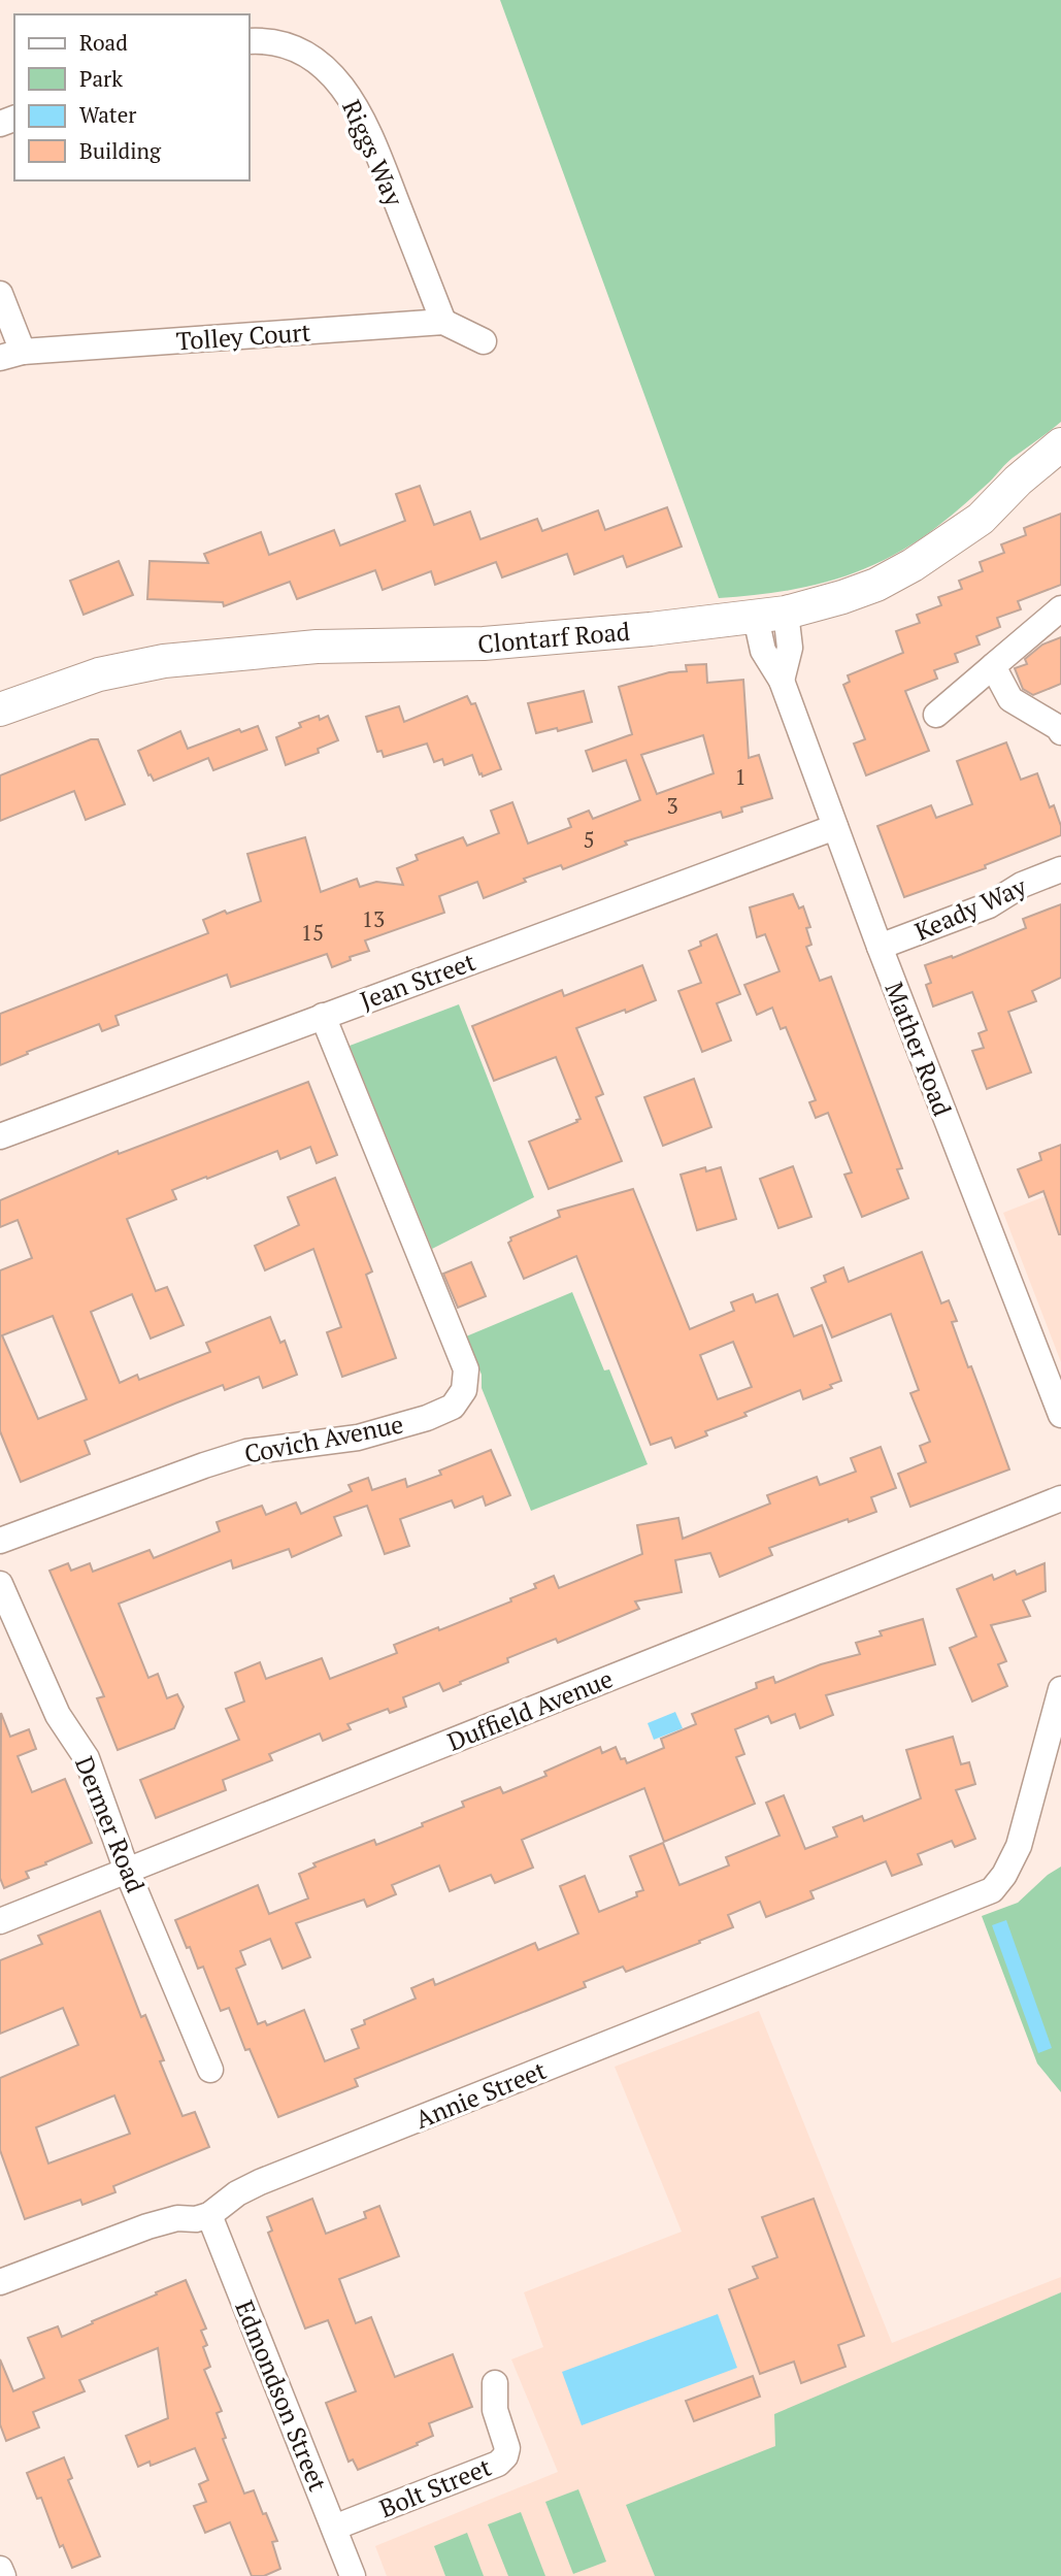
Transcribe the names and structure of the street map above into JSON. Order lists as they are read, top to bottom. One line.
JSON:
{"streets":{"street":["Riggs Way","Tolley Court","Clontarf Road","Keady Way","Jean Street","Mather Road","Covich Avenue","Duffield Avenue","Dermer Road","Annie Street","Edmondson Street","Bolt Street"]},"crossings":[["Riggs Way","Tolley Court"],["Clontarf Road","Mather Road"],["Keady Way","Mather Road"],["Jean Street","Mather Road"],["Jean Street","Covich Avenue"],["Duffield Avenue","Dermer Road"],["Annie Street","Edmondson Street"],["Edmondson Street","Bolt Street"]],"house_numbers":["1","3","5","13","15"],"legend":["Road","Park","Water","Building"]}
